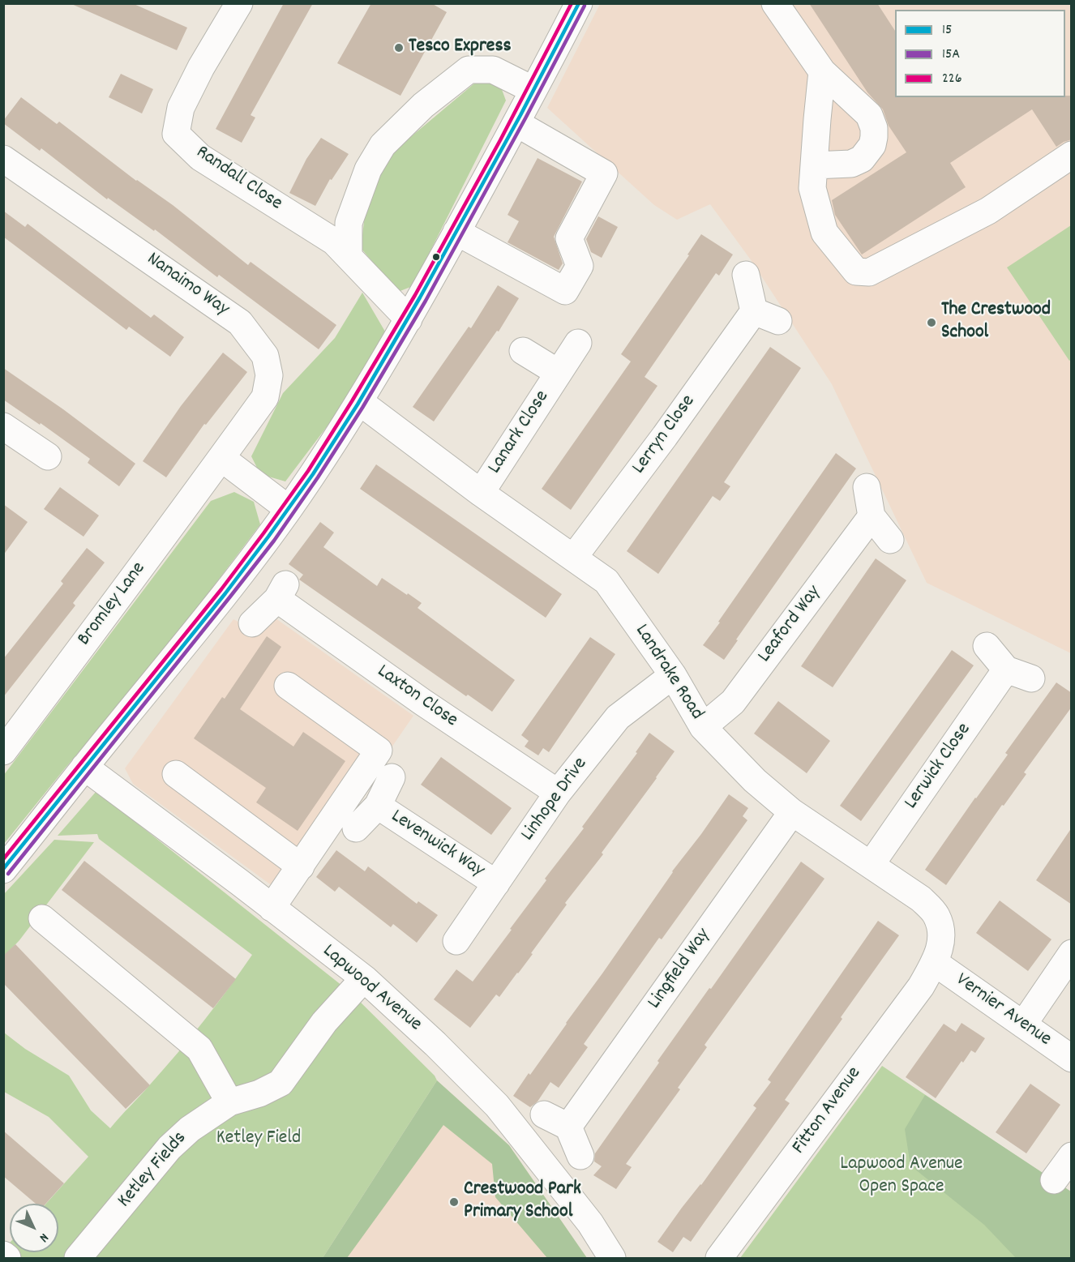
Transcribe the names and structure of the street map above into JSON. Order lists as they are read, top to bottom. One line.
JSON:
{"streets":{"street":["Randall Close","Nanaimo Way","Lanark Close","Lerryn Close","Bromley Lane","Leaford Way","Landrake Road","Laxton Close","Lerwick Close","Linhope Drive","Levenwick Way","Lingfield Way","Lapwood Avenue","Vernier Avenue","Fitton Avenue","Ketley Fields"]},"crossings":[["Nanaimo Way","Bromley Lane"],["Lanark Close","Landrake Road"],["Lerryn Close","Landrake Road"],["Leaford Way","Landrake Road"],["Landrake Road","Lerwick Close"],["Landrake Road","Linhope Drive"],["Landrake Road","Lingfield Way"],["Landrake Road","Vernier Avenue"],["Landrake Road","Fitton Avenue"],["Laxton Close","Linhope Drive"],["Linhope Drive","Levenwick Way"],["Lapwood Avenue","Ketley Fields"],["Vernier Avenue","Fitton Avenue"]],"parks":["Ketley Field","Lapwood Avenue Open Space"],"places":["Tesco Express","The Crestwood School","Crestwood Park Primary School"],"lines":["transit line 15","transit line 226","transit line 15A"],"legend":["15","15A","226"],"north":"bottom right"}
